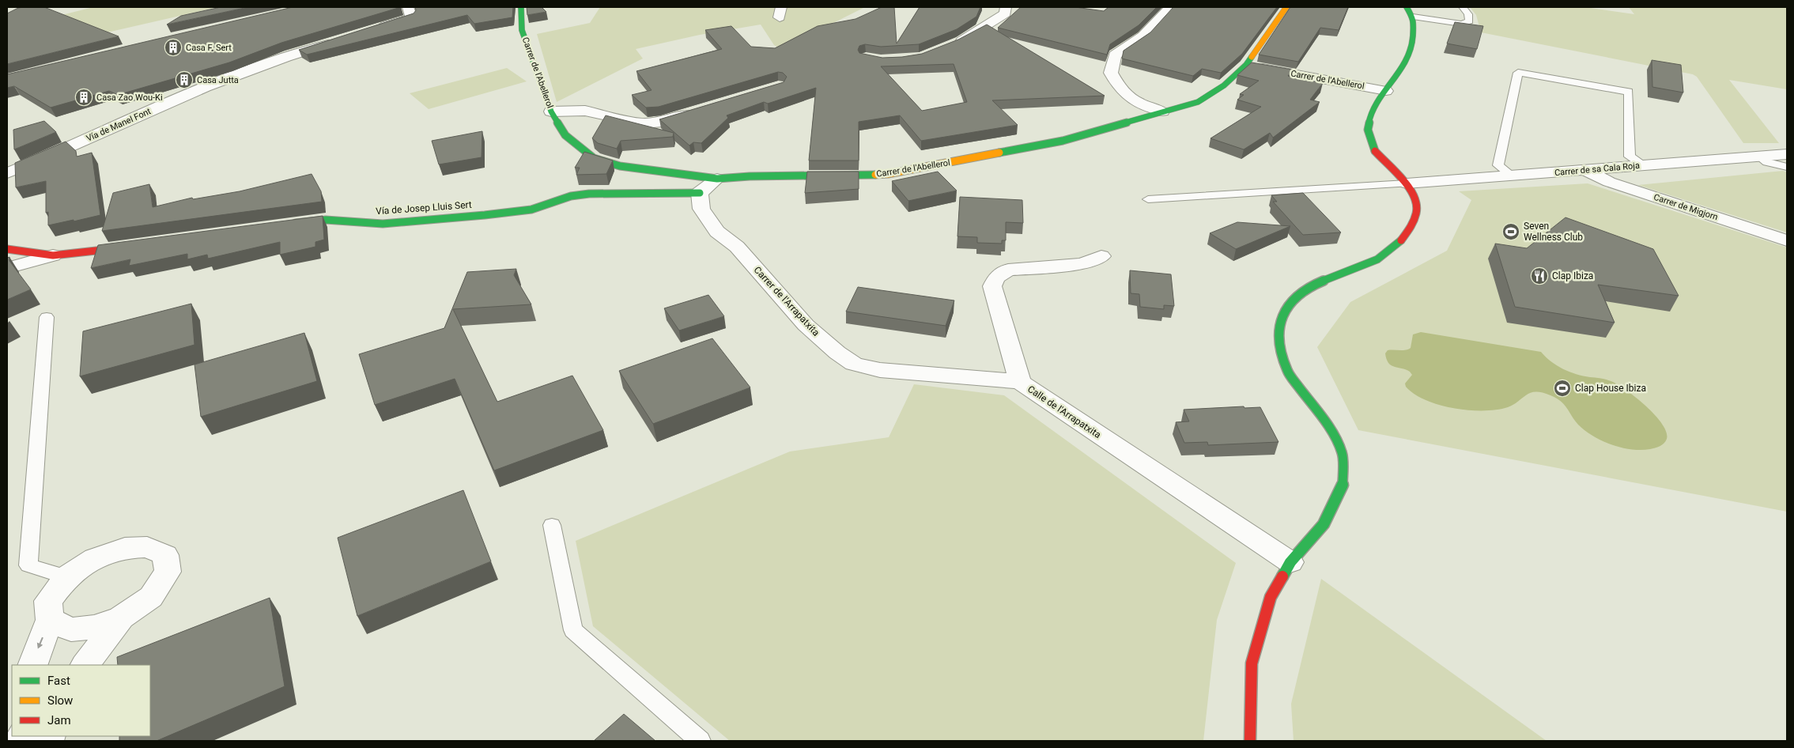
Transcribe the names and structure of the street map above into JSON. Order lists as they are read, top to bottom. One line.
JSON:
{"streets":{"street":["Carrer de l'Abellerol","Vía de Manel Font","Carrer de sa Cala Roja","Carrer de Migjorn","Vía de Josep Lluis Sert","Carrer de l'Arrapatxita","Calle de l'Arrapatxita"]},"crossings":[["Carrer de sa Cala Roja","Carrer de Migjorn"],["Vía de Josep Lluis Sert","Carrer de l'Arrapatxita"],["Carrer de l'Arrapatxita","Calle de l'Arrapatxita"]],"places":{"building":["Casa F. Sert","Casa Jutta","Casa Zao Wou-Ki"],"sports":["Seven Wellness Club","Clap House Ibiza"],"restaurant":["Clap Ibiza"]},"legend":["Fast","Slow","Jam"]}
